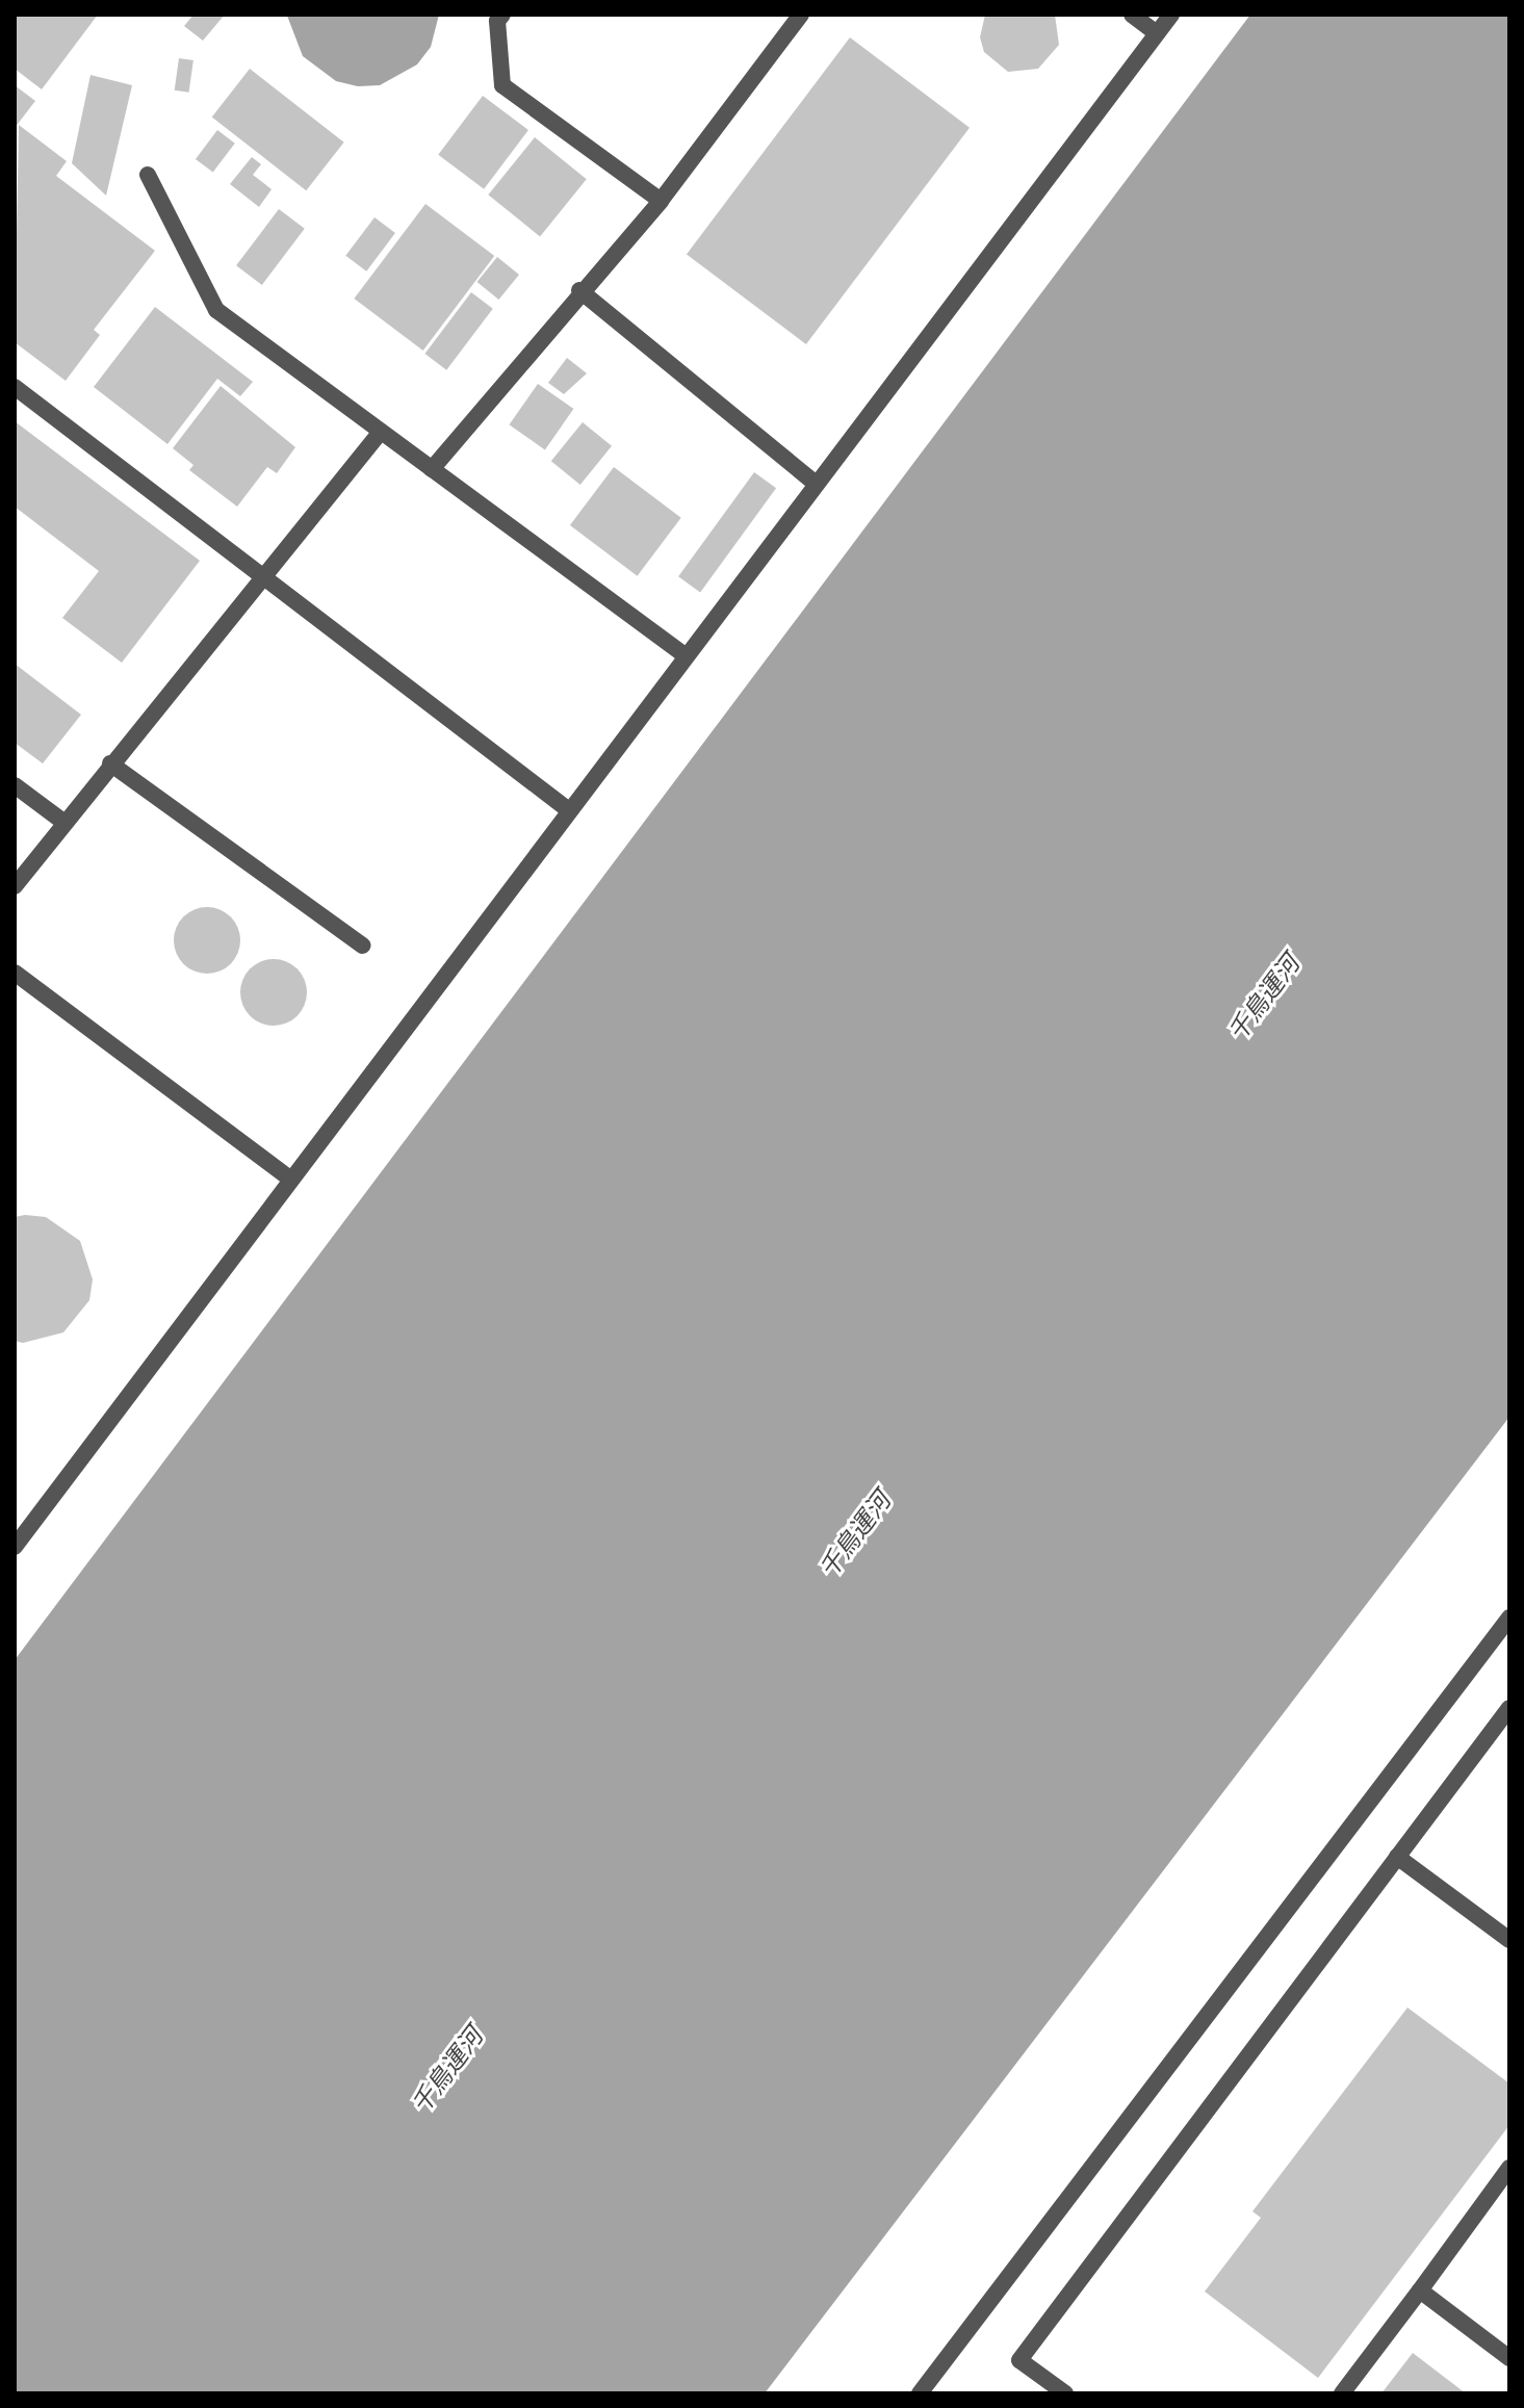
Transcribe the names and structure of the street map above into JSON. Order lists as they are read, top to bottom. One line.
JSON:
{"water":["千鳥運河"]}
